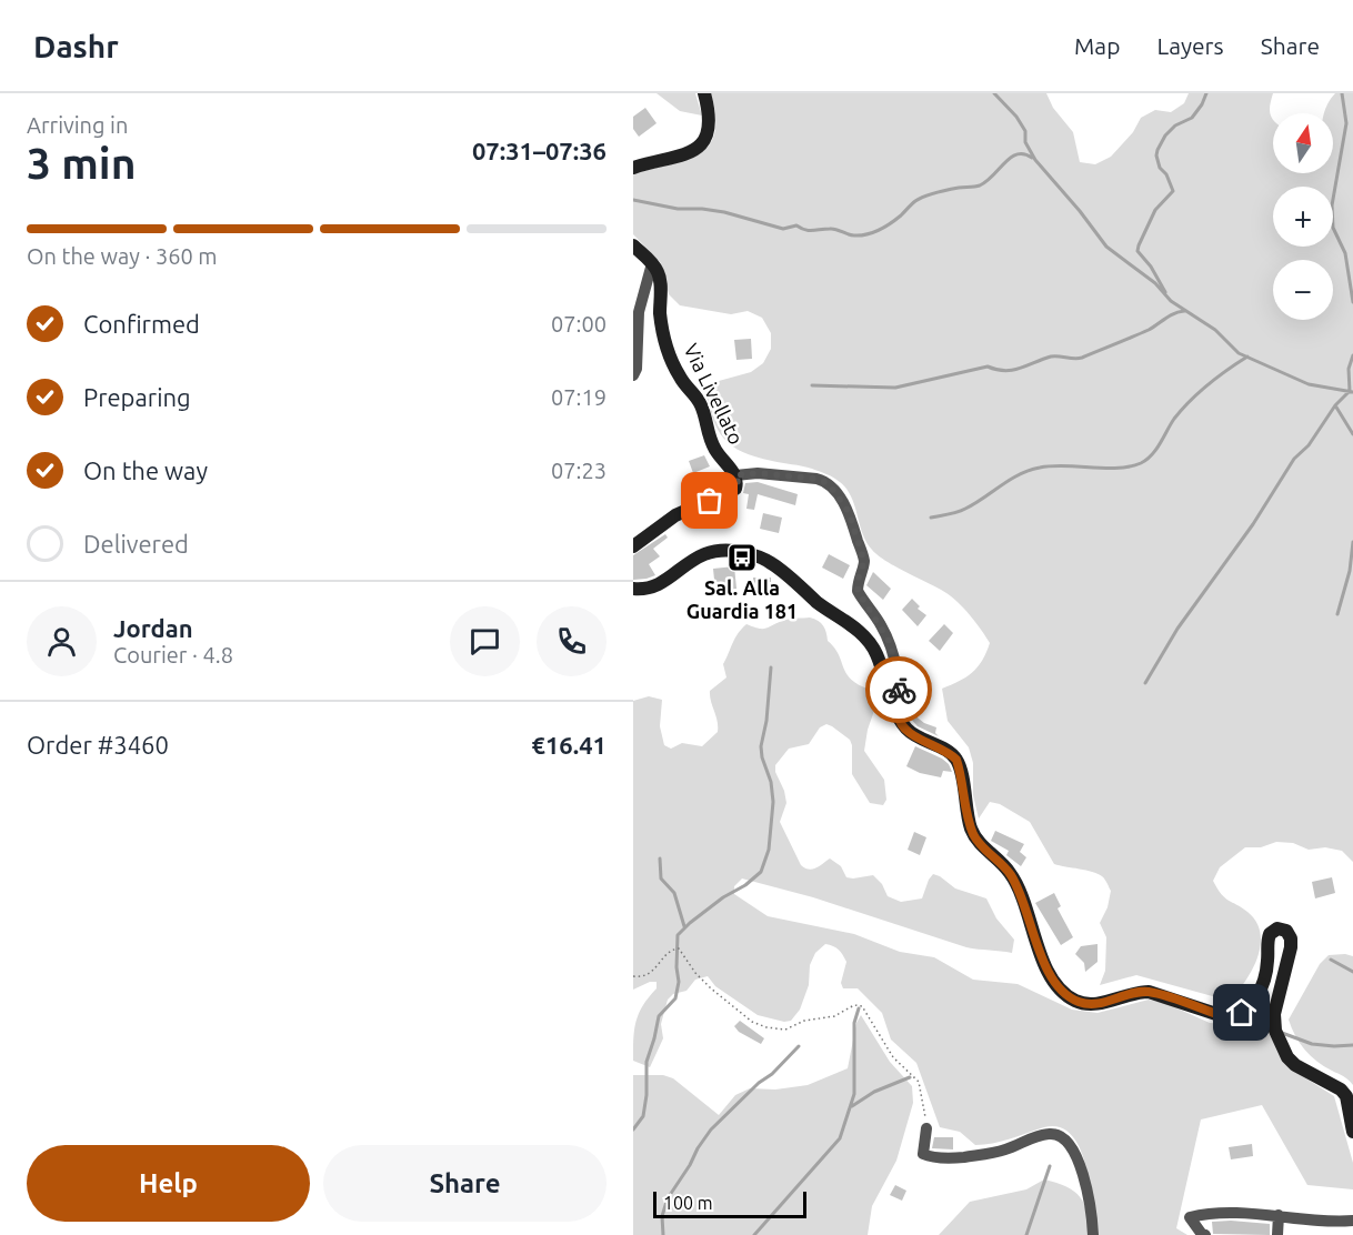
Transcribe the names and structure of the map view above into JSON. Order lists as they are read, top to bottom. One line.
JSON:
{"streets":{"main road":["Via Livellato"]},"places":{"bus stop":["Sal. Alla Guardia 181"]},"scale_bar":"100 m","north":"top","page":{"header":"Dashr","nav":["Map","Layers","Share"],"heading":["3 min","Arriving in","07:31–07:36"],"panel":["Jordan","Courier · 4.8","Order #3460","€16.41"],"map_buttons":["+","−"],"bar":"On the way · 360 m","list":[["Confirmed","07:00"],["Preparing","07:19"],["On the way","07:23"],"Delivered"],"buttons":["Help","Share"],"scale":"100 m"}}
